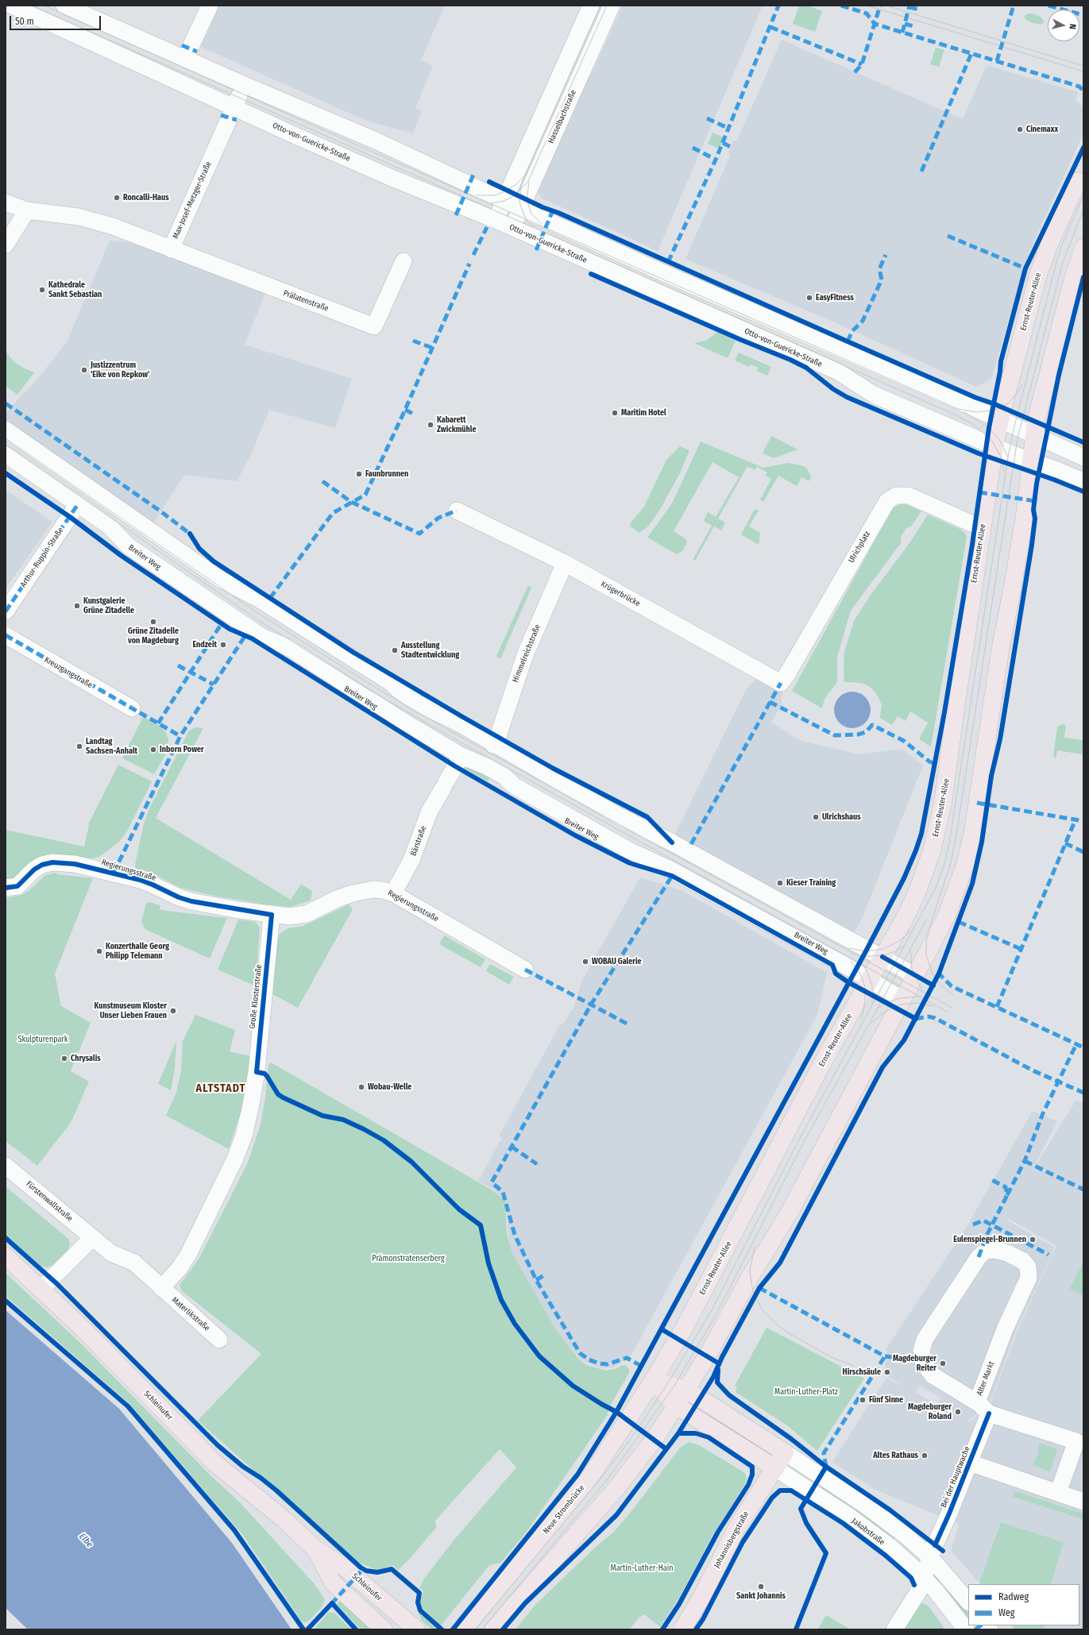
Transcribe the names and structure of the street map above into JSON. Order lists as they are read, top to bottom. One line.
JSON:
{"streets":{"main road":["Ernst-Reuter-Allee","Schleinufer","Neue Strombrücke","Jakobstraße","Johannisbergstraße"],"street":["Hasselbachstraße","Otto-von-Guericke-Straße","Max-Josef-Metzger-Straße","Prälatenstraße","Ulrichplatz","Arthur-Ruppin-Straße","Breiter Weg","Krügerbrücke","Himmelreichstraße","Kreuzgangstraße","Bärstraße","Regierungsstraße","Große Klosterstraße","Fürstenwallstraße","Materlikstraße","Alter Markt","Bei der Hauptwache"]},"crossings":[["Hasselbachstraße","Otto-von-Guericke-Straße"],["Otto-von-Guericke-Straße","Max-Josef-Metzger-Straße"],["Otto-von-Guericke-Straße","Ernst-Reuter-Allee"],["Max-Josef-Metzger-Straße","Prälatenstraße"],["Ernst-Reuter-Allee","Ulrichplatz"],["Ernst-Reuter-Allee","Breiter Weg"],["Ernst-Reuter-Allee","Neue Strombrücke"],["Ernst-Reuter-Allee","Jakobstraße"],["Ulrichplatz","Krügerbrücke"],["Arthur-Ruppin-Straße","Breiter Weg"],["Breiter Weg","Bärstraße"],["Krügerbrücke","Himmelreichstraße"],["Bärstraße","Regierungsstraße"],["Regierungsstraße","Große Klosterstraße"],["Große Klosterstraße","Fürstenwallstraße"],["Große Klosterstraße","Materlikstraße"],["Fürstenwallstraße","Materlikstraße"],["Neue Strombrücke","Jakobstraße"],["Jakobstraße","Johannisbergstraße"]],"districts":["ALTSTADT"],"water":["Elbe"],"parks":["Skulpturenpark","Prämonstratenserberg","Martin-Luther-Platz","Martin-Luther-Hain"],"places":["Cinemaxx","Roncalli-Haus","Kathedrale Sankt Sebastian","EasyFitness","Justizzentrum 'Eike von Repkow'","Maritim Hotel","Kabarett Zwickmühle","Faunbrunnen","Kunstgalerie Grüne Zitadelle","Grüne Zitadelle von Magdeburg","Endzeit","Ausstellung Stadtentwicklung","Landtag Sachsen-Anhalt","Inborn Power","Ulrichshaus","Kieser Training","Konzerthalle Georg Philipp Telemann","WOBAU Galerie","Kunstmuseum Kloster Unser Lieben Frauen","Chrysalis","Wobau-Welle","Eulenspiegel-Brunnen","Magdeburger Reiter","Hirschsäule","Fünf Sinne","Magdeburger Roland","Altes Rathaus","Sankt Johannis"],"legend":["Radweg","Weg"],"scale_bar":"50 m","north":"right"}
